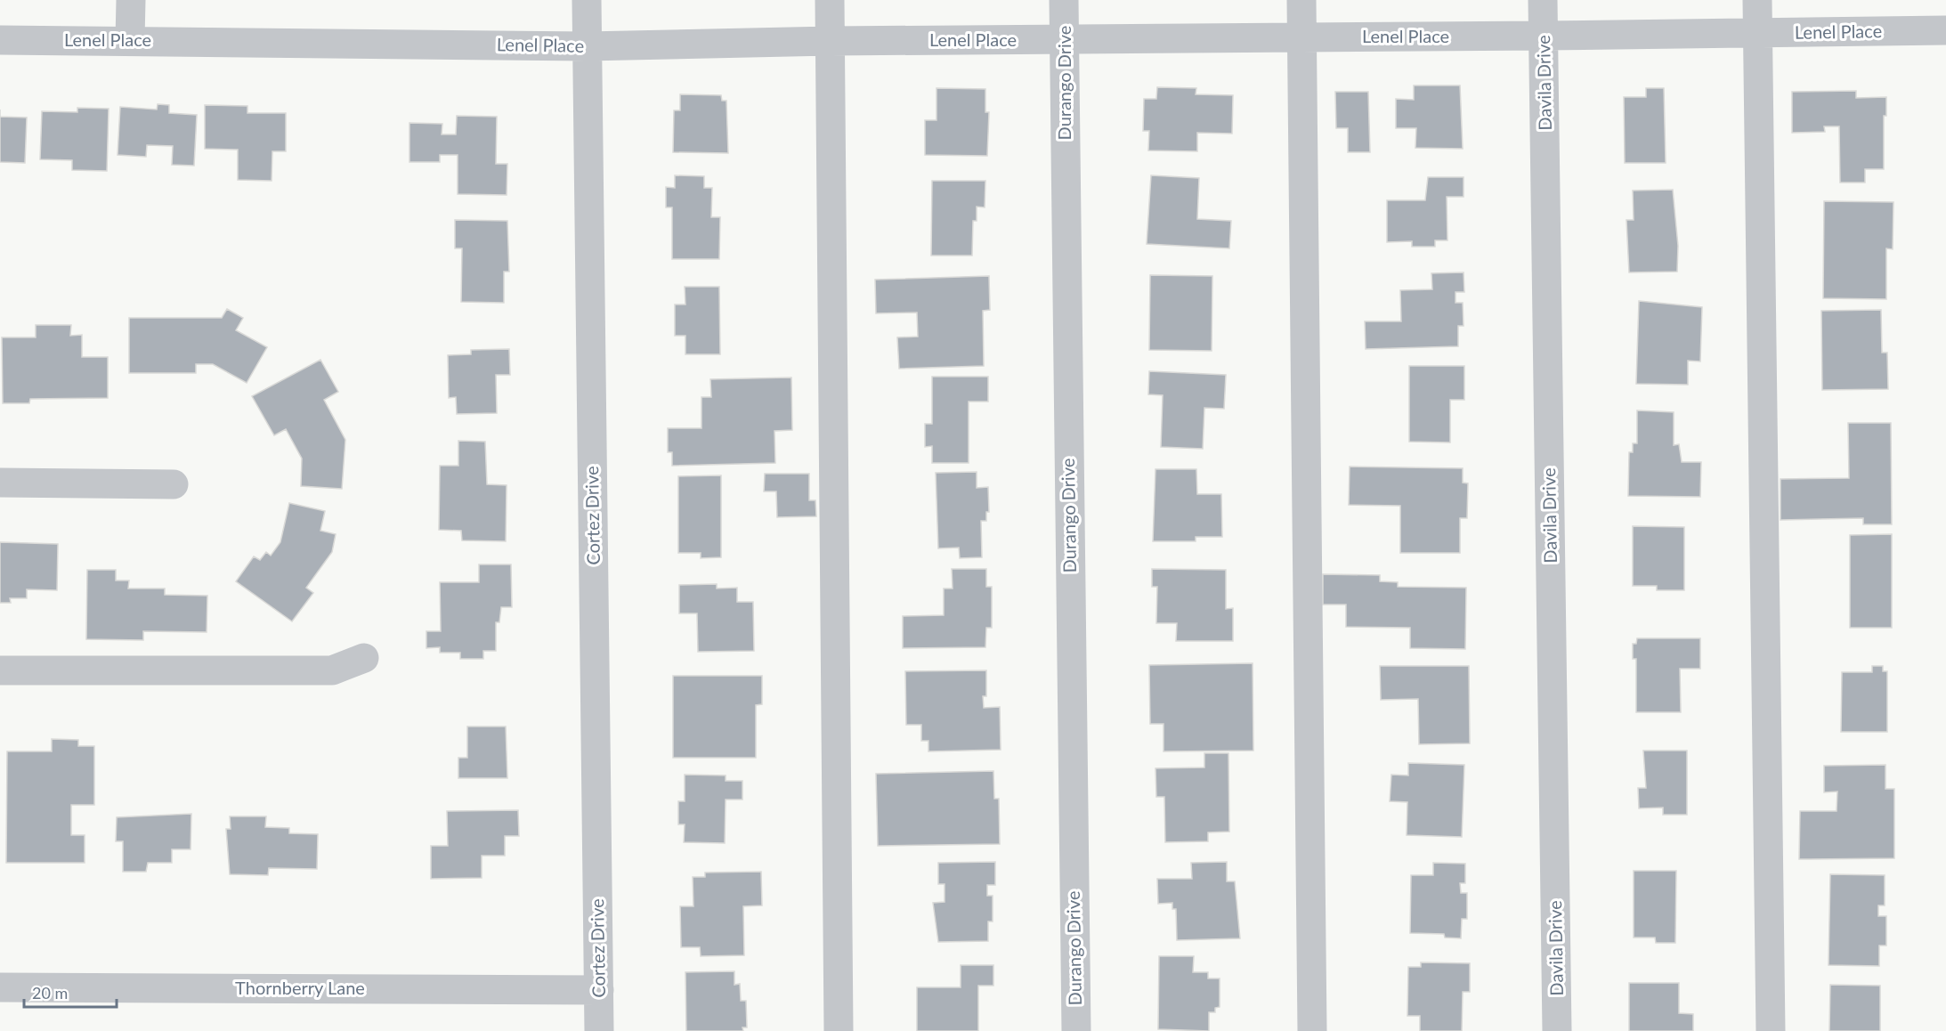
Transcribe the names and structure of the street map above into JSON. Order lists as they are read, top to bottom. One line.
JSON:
{"streets":{"street":["Lenel Place","Durango Drive","Davila Drive","Cortez Drive","Thornberry Lane"]},"crossings":[["Lenel Place","Durango Drive"],["Lenel Place","Davila Drive"],["Lenel Place","Cortez Drive"],["Cortez Drive","Thornberry Lane"]],"scale_bar":"20 m"}
